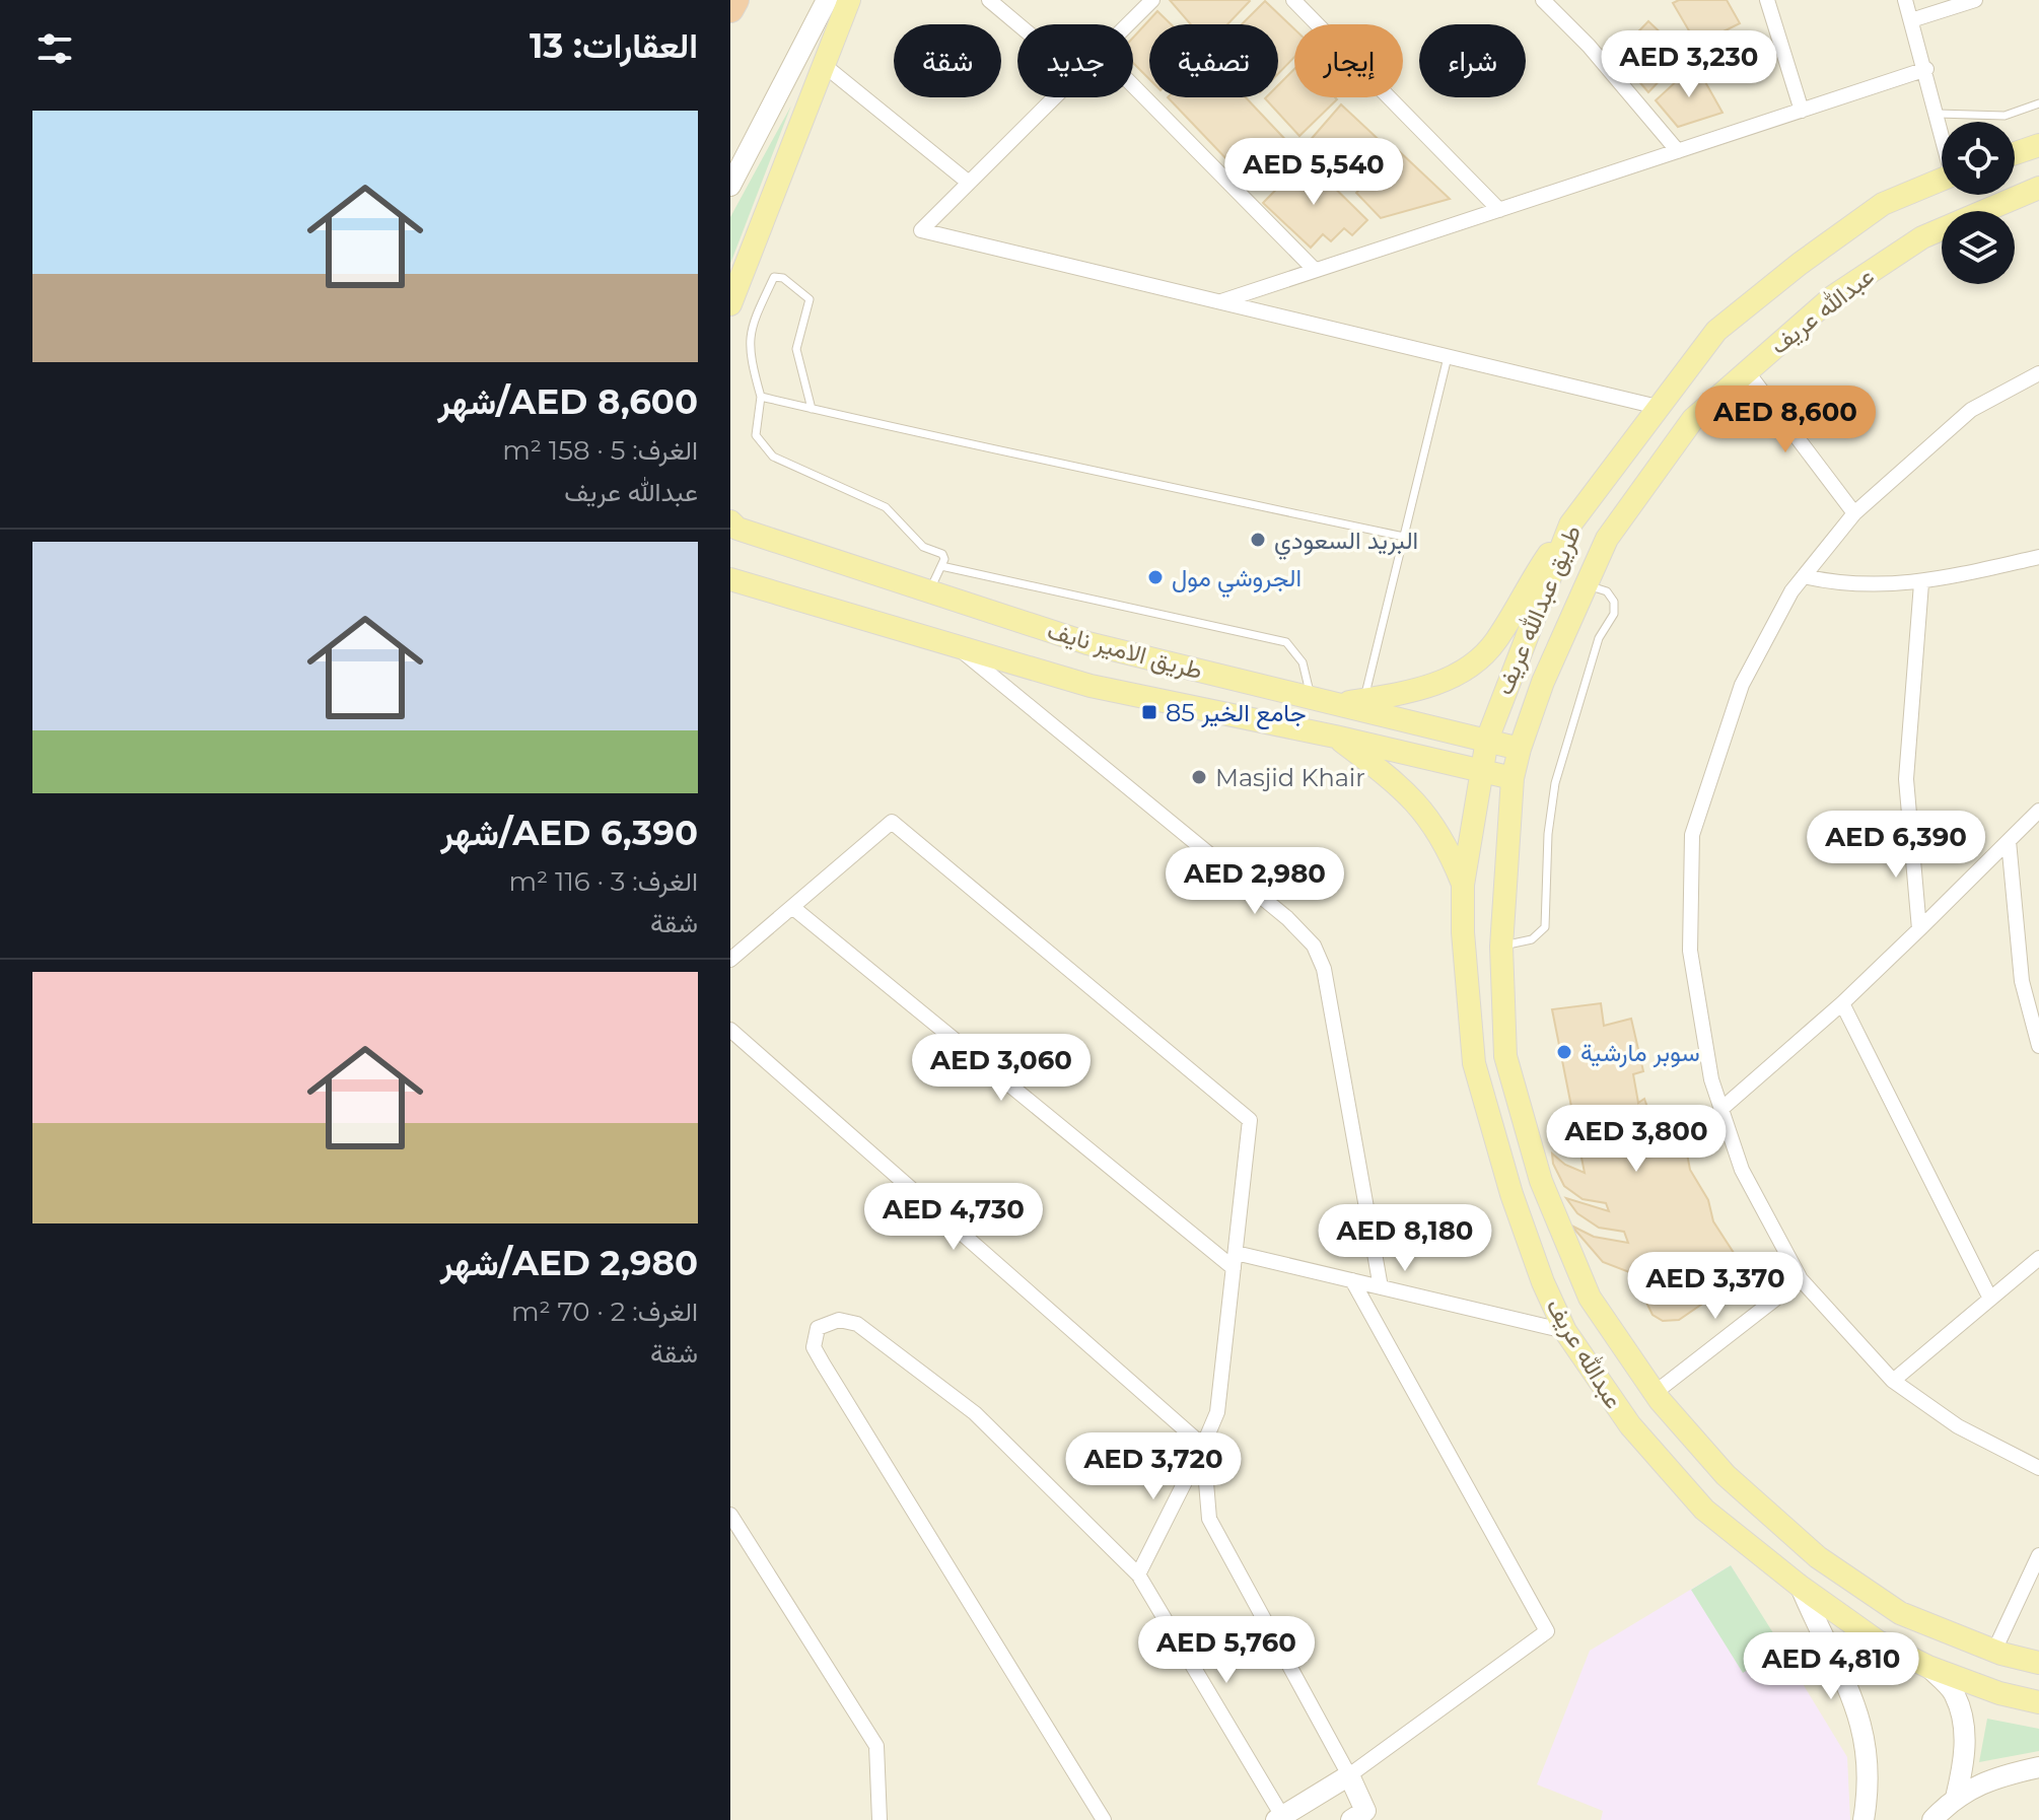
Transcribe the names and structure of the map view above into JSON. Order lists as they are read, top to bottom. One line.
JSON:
{"streets":{"main road":["عبدالله عريف","طريق عبدالله عريف","طريق الامير نايف"]},"crossings":[["عبدالله عريف","طريق عبدالله عريف"],["عبدالله عريف","طريق الامير نايف"],["طريق عبدالله عريف","طريق الامير نايف"]],"places":{"other":["البريد السعودي","الجروشي مول","Masjid Khair","سوبر مارشية"],"transit":["جامع الخير 85"]},"page":{"heading":"العقارات: 13","chip":["شراء","إيجار","تصفية","جديد","شقة"],"price":["AED 3,230","AED 5,540","AED 8,600","AED 6,390","AED 2,980","AED 3,060","AED 3,800","AED 4,730","AED 8,180","AED 3,370","AED 3,720","AED 5,760","AED 4,810"],"list":[{"name":"AED 8,600/شهر","note":"الغرف: 5 · 158 m² · عبدالله عريف"},{"name":"AED 6,390/شهر","note":"الغرف: 3 · 116 m² · شقة"},{"name":"AED 2,980/شهر","note":"الغرف: 2 · 70 m² · شقة"}]}}
